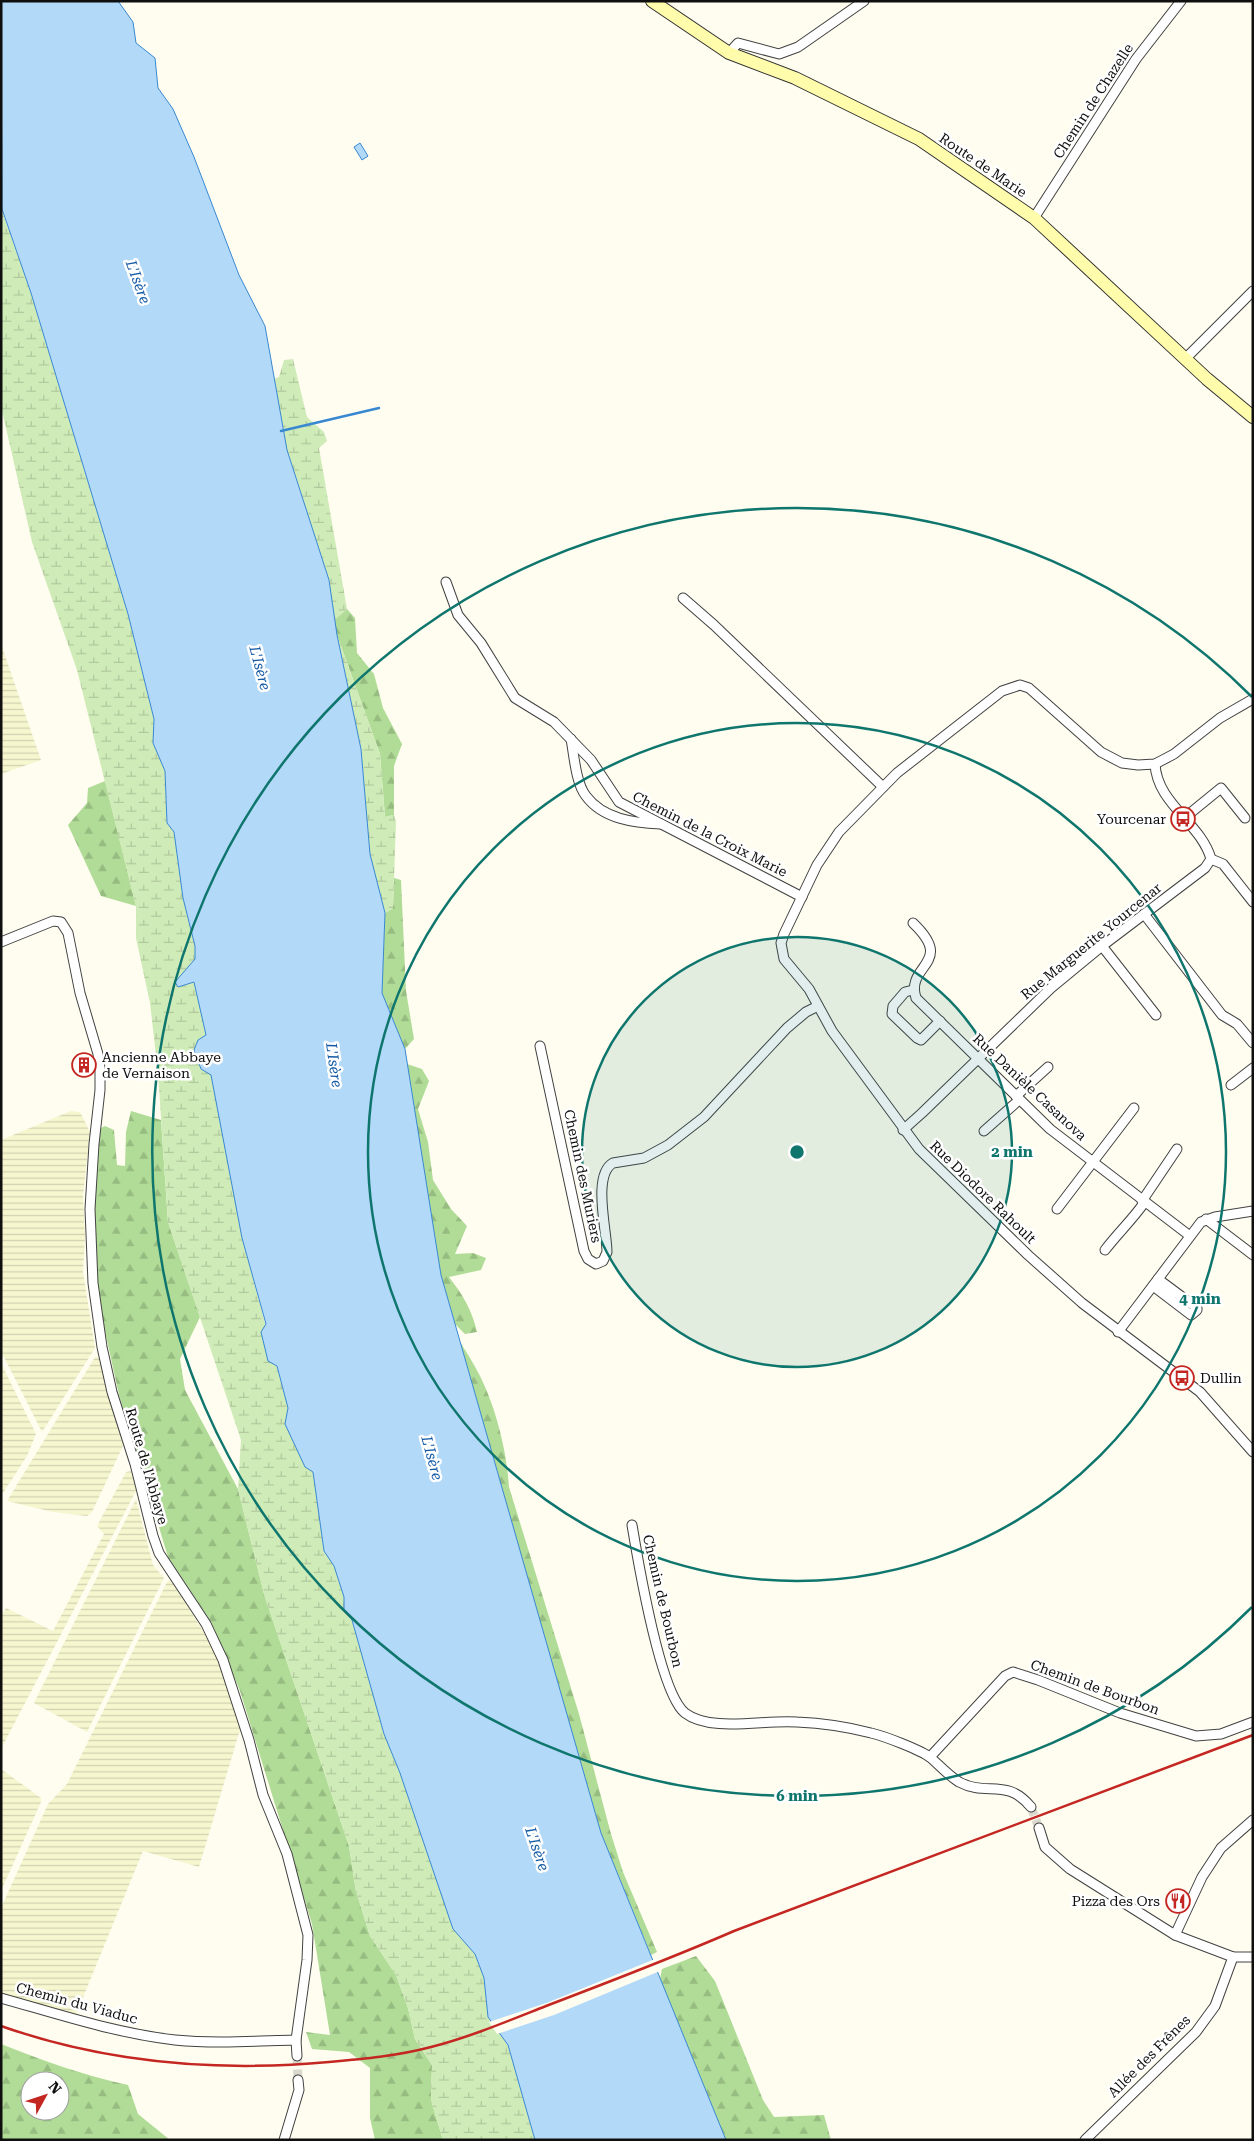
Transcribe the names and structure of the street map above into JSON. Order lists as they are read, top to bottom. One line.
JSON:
{"streets":{"street":["Chemin de Chazelle","Route de Marie","Chemin de la Croix Marie","Rue Marguerite Yourcenar","Rue Danièle Casanova","Chemin des Muriers","Rue Diodore Rahoult","Route de l'Abbaye","Chemin de Bourbon","Chemin du Viaduc","Allée des Frênes"]},"crossings":[["Chemin de Chazelle","Route de Marie"],["Chemin de la Croix Marie","Rue Diodore Rahoult"],["Rue Marguerite Yourcenar","Rue Danièle Casanova"],["Rue Marguerite Yourcenar","Rue Diodore Rahoult"],["Chemin des Muriers","Rue Diodore Rahoult"],["Route de l'Abbaye","Chemin du Viaduc"]],"water":["L'Isère"],"places":{"bus stop":["Yourcenar","Dullin"],"building":["Ancienne Abbaye de Vernaison"],"restaurant":["Pizza des Ors"]},"north":"top right","rings":["2 min","4 min","6 min"]}
